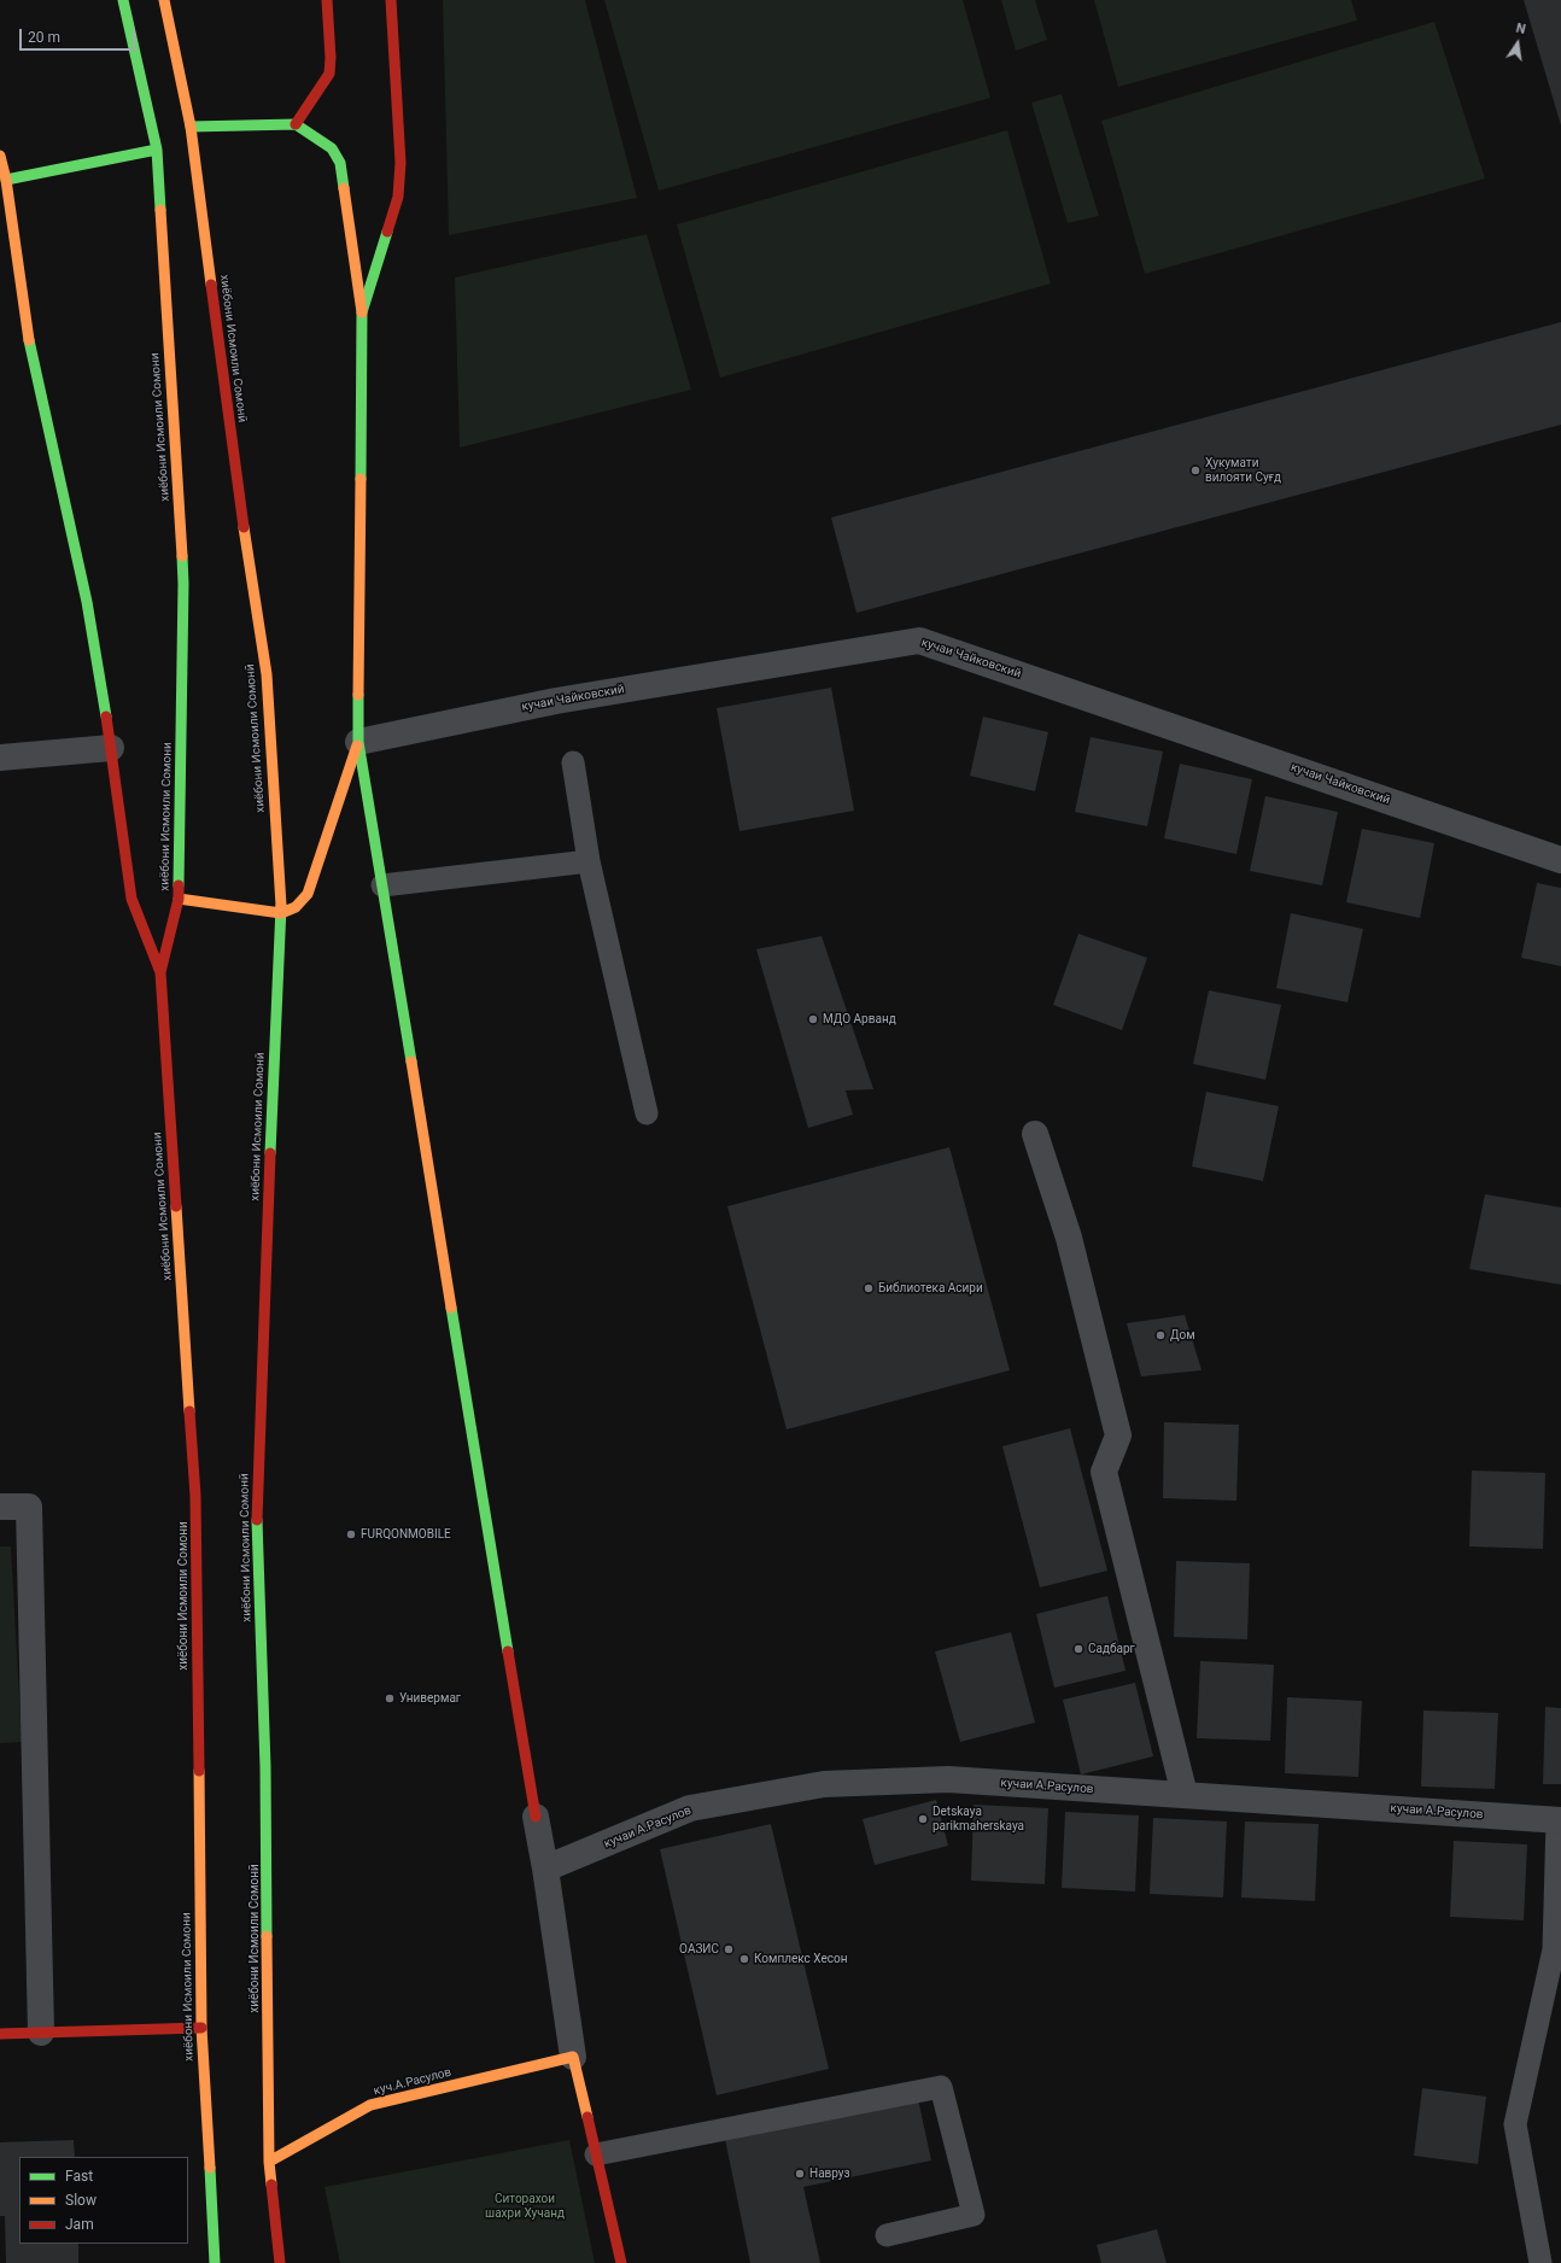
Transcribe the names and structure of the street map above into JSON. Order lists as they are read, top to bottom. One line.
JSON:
{"streets":{"main road":["хиёбони Исмоили Сомонӣ","хиёбони Исмоили Сомони","куч.А.Расулов"],"street":["кучаи Чайковский","кучаи А.Расулов"]},"crossings":[["хиёбони Исмоили Сомонӣ","куч.А.Расулов"]],"parks":["Ситорахои шахри Хучанд"],"places":["Ҳукумати вилояти Суғд","МДО Арванд","Библиотека Асири","Дом","FURQONMOBILE","Садбарг","Универмаг","Detskaya parikmaherskaya","ОАЗИС","Комплекс Хесон","Навруз"],"legend":["Fast","Slow","Jam"],"scale_bar":"20 m","north":"top"}
